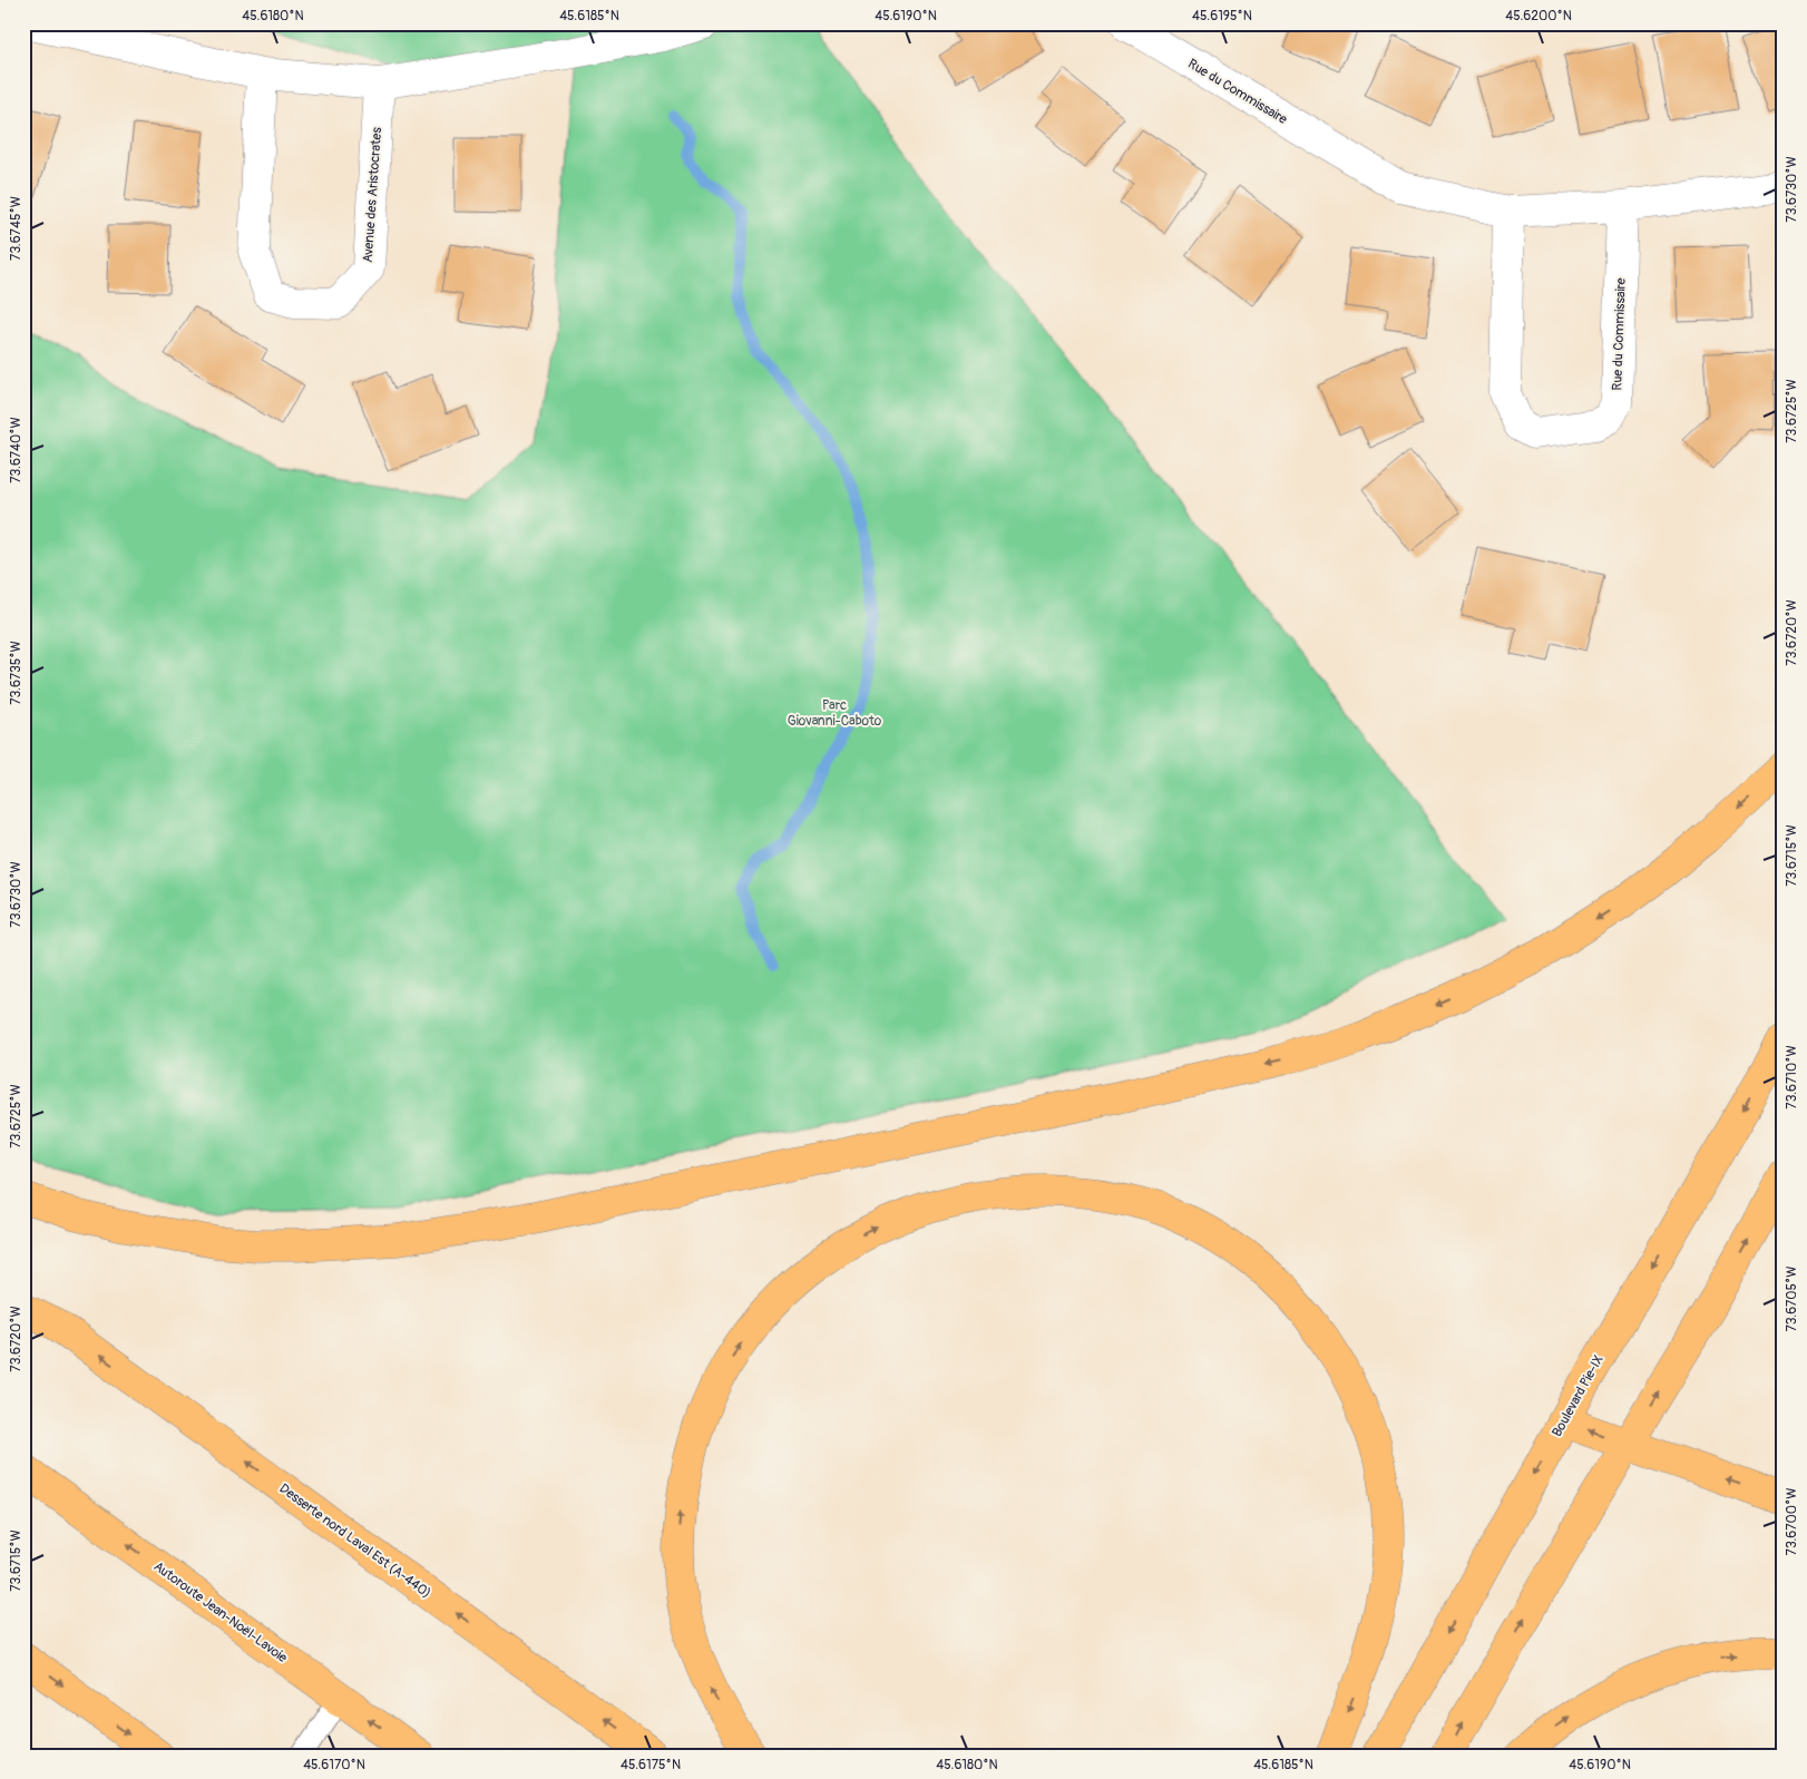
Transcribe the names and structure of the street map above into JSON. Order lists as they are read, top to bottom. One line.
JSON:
{"streets":{"highway":["Boulevard Pie-IX","Desserte nord Laval Est (A-440)","Autoroute Jean-Noël-Lavoie"],"street":["Rue du Commissaire","Avenue des Aristocrates"]},"one_way":["Desserte nord Laval Est (A-440)"],"parks":["Parc Giovanni-Caboto"],"coordinates":["45.6180°N","45.6185°N","45.6190°N","45.6195°N","45.6200°N","73.6730°W","73.6745°W","73.6725°W","73.6740°W","73.6720°W","73.6735°W","73.6715°W","73.6710°W","73.6705°W","73.6700°W","45.6170°N","45.6175°N"]}
